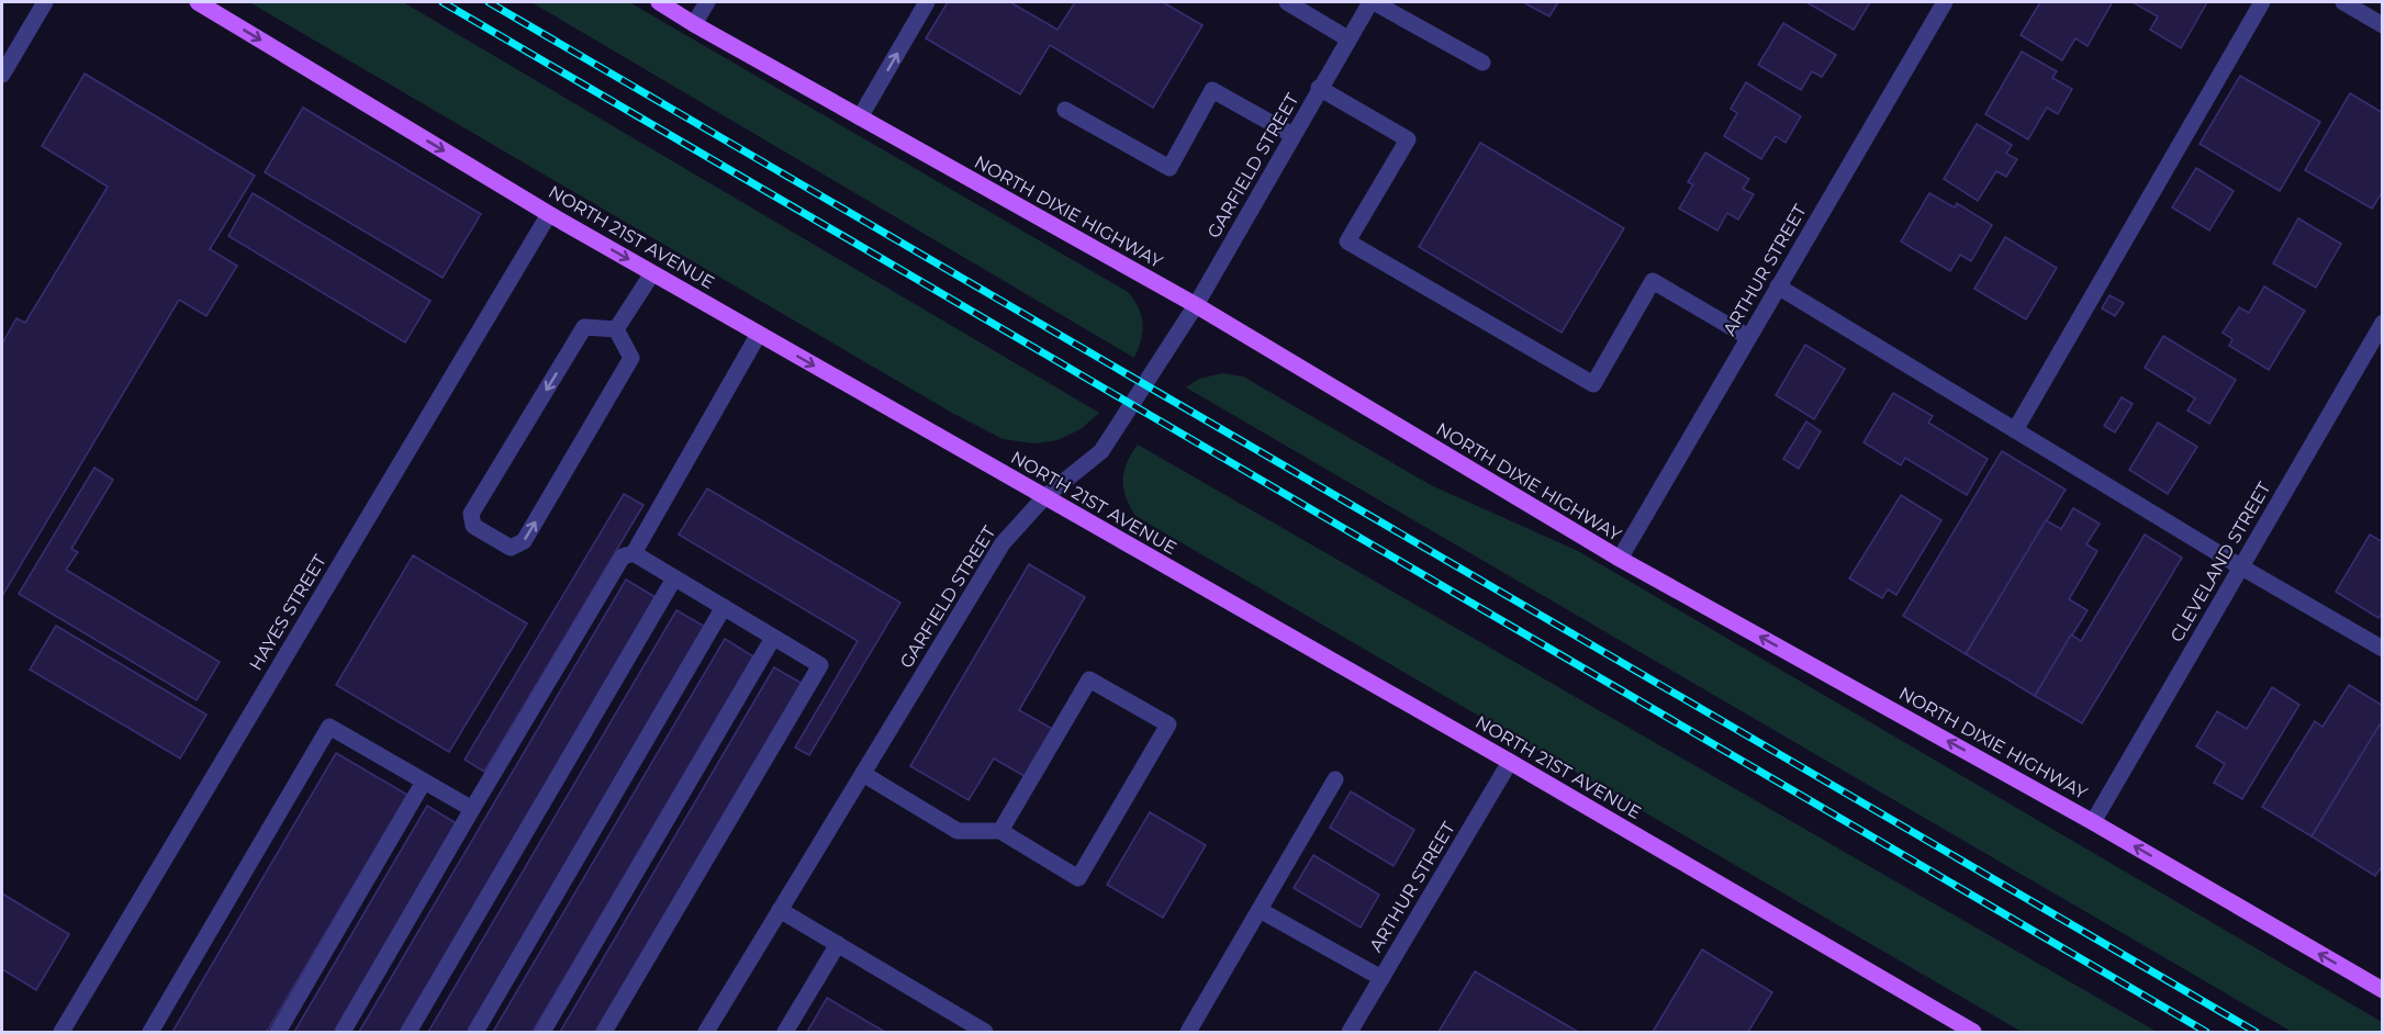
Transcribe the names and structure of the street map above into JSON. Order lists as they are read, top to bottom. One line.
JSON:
{"streets":{"main road":["NORTH DIXIE HIGHWAY","NORTH 21ST AVENUE"],"street":["GARFIELD STREET","ARTHUR STREET","CLEVELAND STREET","HAYES STREET"]},"crossings":[["GARFIELD STREET","NORTH DIXIE HIGHWAY"],["GARFIELD STREET","NORTH 21ST AVENUE"],["NORTH DIXIE HIGHWAY","ARTHUR STREET"],["NORTH DIXIE HIGHWAY","CLEVELAND STREET"],["NORTH 21ST AVENUE","ARTHUR STREET"],["NORTH 21ST AVENUE","HAYES STREET"]],"one_way":["NORTH DIXIE HIGHWAY","NORTH 21ST AVENUE"]}
